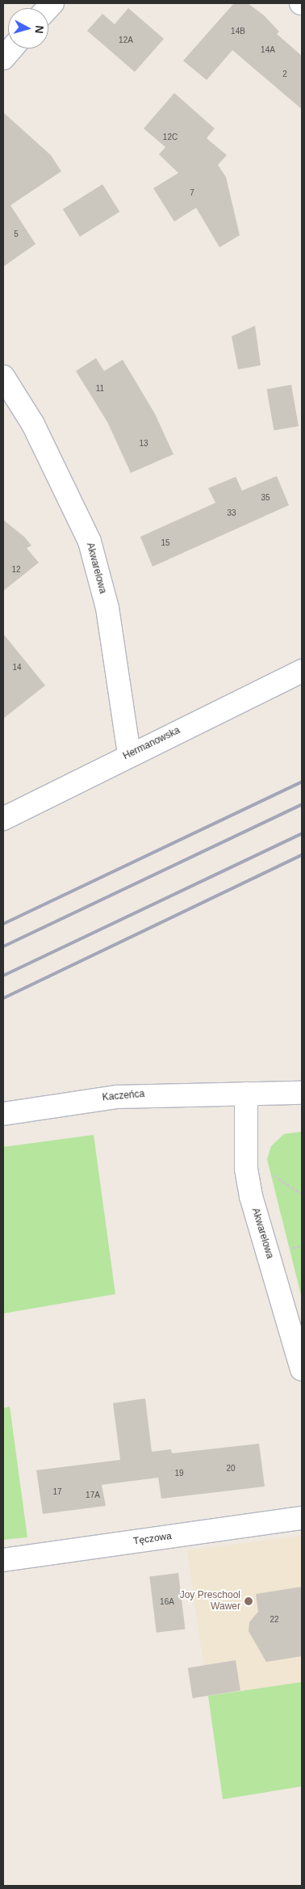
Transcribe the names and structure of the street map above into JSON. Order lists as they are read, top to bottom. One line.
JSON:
{"streets":{"street":["Akwarelowa","Hermanowska","Kaczeńca","Tęczowa"]},"crossings":[["Akwarelowa","Hermanowska"],["Akwarelowa","Kaczeńca"]],"places":["Joy Preschool Wawer"],"house_numbers":["14B","12A","14A","2","12C","7","5","11","13","35","33","15","12","14","20","19","17","17A","16A","22"],"north":"right"}
